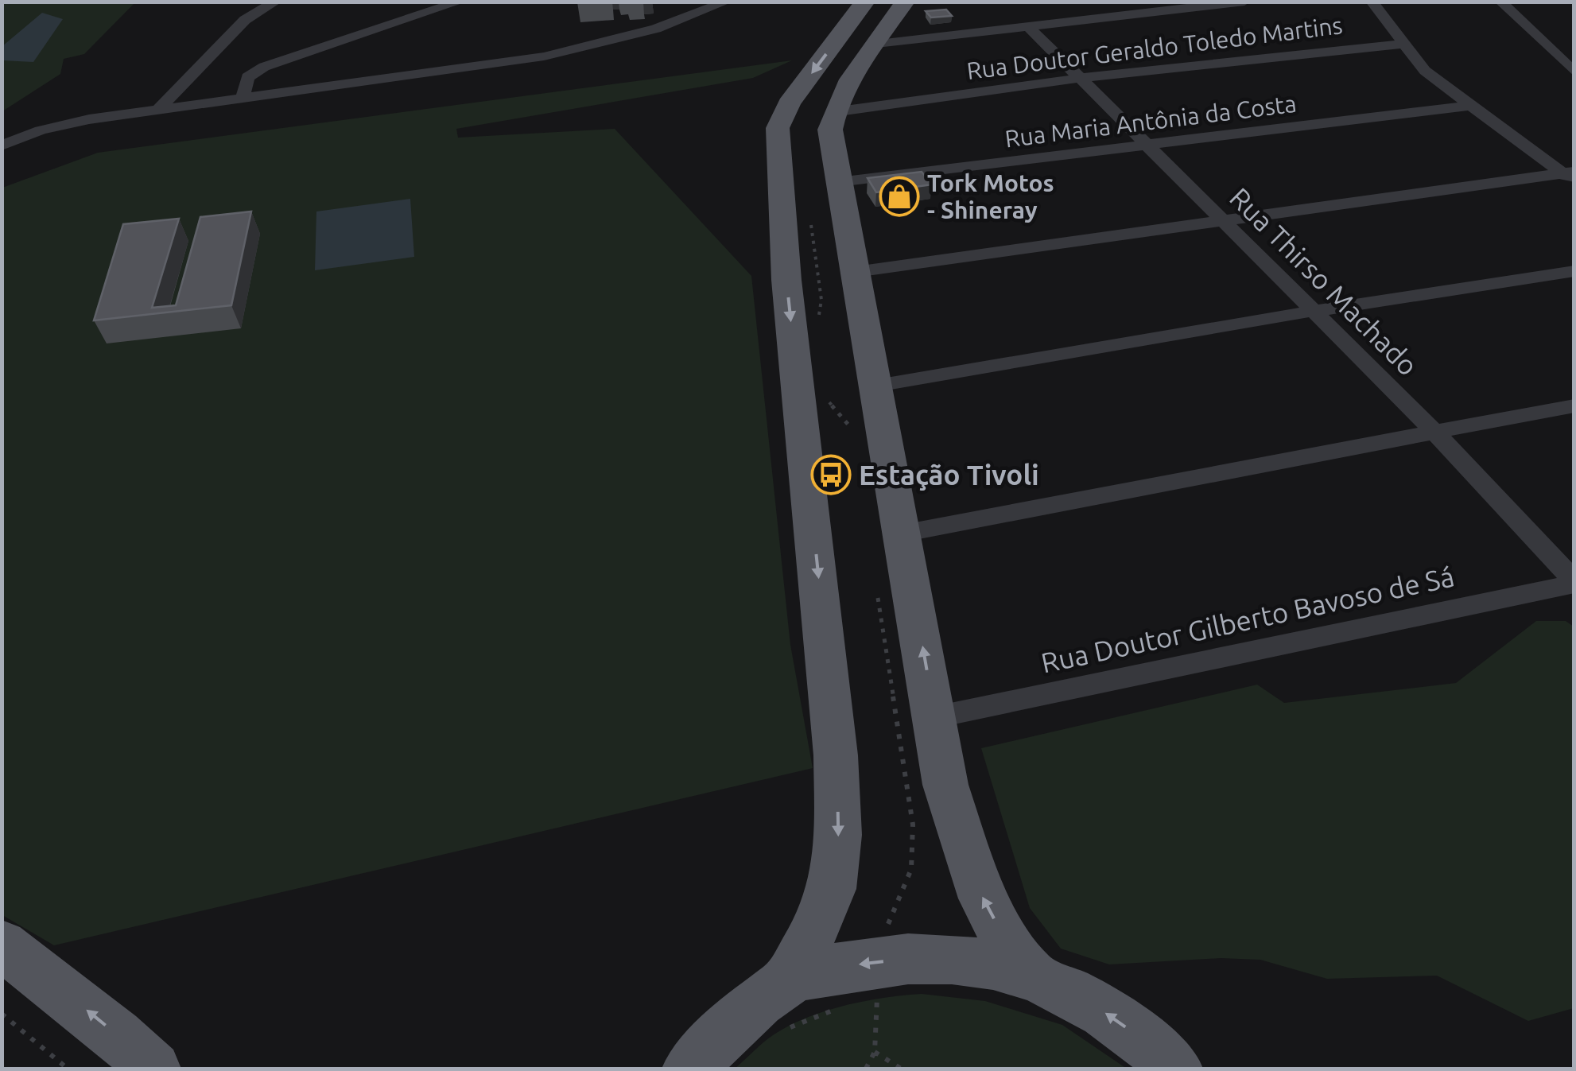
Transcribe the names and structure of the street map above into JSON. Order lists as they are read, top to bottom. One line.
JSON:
{"streets":{"street":["Rua Doutor Geraldo Toledo Martins","Rua Maria Antônia da Costa","Rua Thirso Machado","Rua Doutor Gilberto Bavoso de Sá"]},"crossings":[["Rua Doutor Geraldo Toledo Martins","Rua Thirso Machado"],["Rua Maria Antônia da Costa","Rua Thirso Machado"],["Rua Thirso Machado","Rua Doutor Gilberto Bavoso de Sá"]],"places":{"shop":["Tork Motos - Shineray"],"bus stop":["Estação Tivoli"]}}
